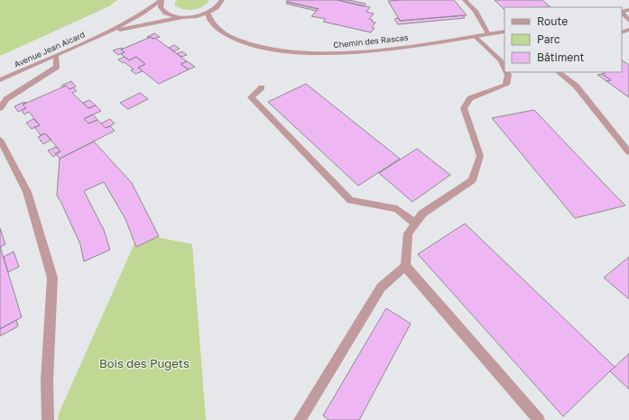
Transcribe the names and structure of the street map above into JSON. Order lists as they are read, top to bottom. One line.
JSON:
{"streets":{"street":["Chemin des Rascas","Avenue Jean Aicard"]},"crossings":[["Chemin des Rascas","Avenue Jean Aicard"]],"parks":["Bois des Pugets"],"legend":["Route","Parc","Bâtiment"]}
